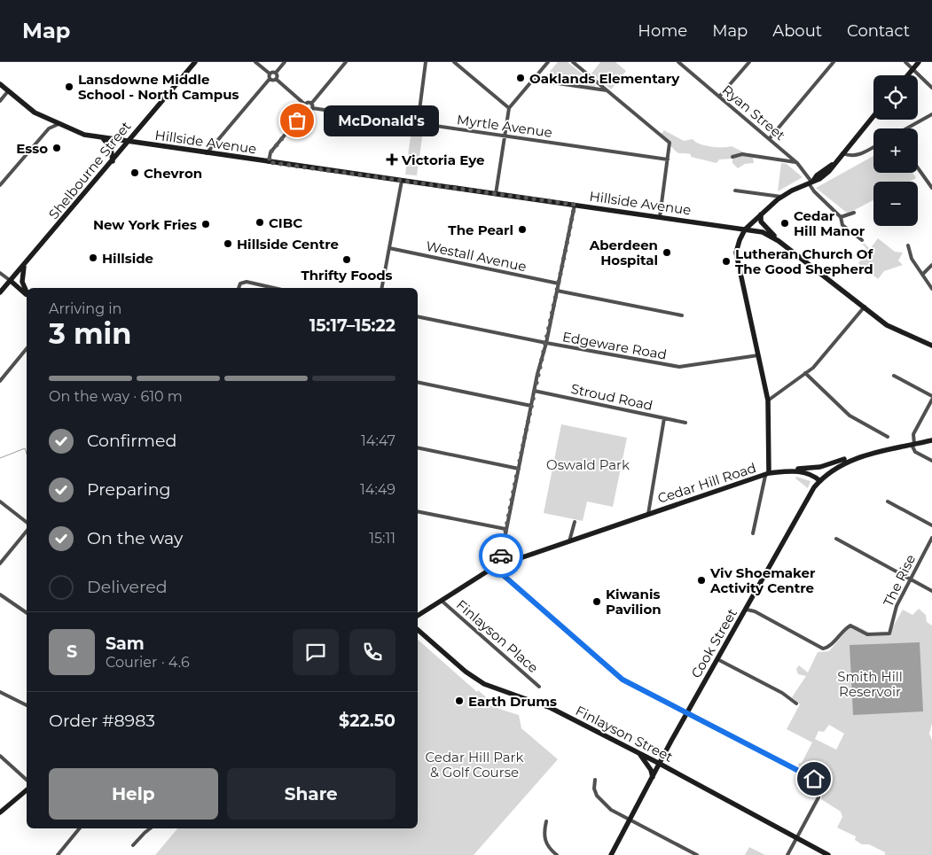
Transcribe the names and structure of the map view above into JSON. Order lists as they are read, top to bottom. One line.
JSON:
{"streets":{"main road":["Hillside Avenue","Shelbourne Street","Cedar Hill Road","Cook Street","Finlayson Street"],"street":["Ryan Street","Myrtle Avenue","Westall Avenue","Edgeware Road","Stroud Road","The Rise","Finlayson Place"]},"crossings":[["Ryan Street","Cedar Hill Road"],["Hillside Avenue","Shelbourne Street"],["Hillside Avenue","Cedar Hill Road"],["Edgeware Road","Cedar Hill Road"],["Cedar Hill Road","Finlayson Place"],["The Rise","Cook Street"],["Cook Street","Finlayson Street"]],"parks":["Oswald Park","Smith Hill Reservoir","Cedar Hill Park & Golf Course"],"places":{"other":["Oaklands Elementary","Lansdowne Middle School - North Campus","McDonald's","Esso","Chevron","CIBC","Cedar Hill Manor","New York Fries","The Pearl","Hillside Centre","Aberdeen Hospital","Hillside","Thrifty Foods","Lutheran Church Of The Good Shepherd","Viv Shoemaker Activity Centre","Kiwanis Pavilion","Earth Drums"],"health":["Victoria Eye"]},"page":{"header":"Map","nav":["Home","Map","About","Contact"],"map_buttons":["+","−"],"bubble":"McDonald's","heading":["3 min","Arriving in","15:17–15:22"],"panel":["Sam","Courier · 4.6","Order #8983","$22.50"],"bar":"On the way · 610 m","list":[["Confirmed","14:47"],["Preparing","14:49"],["On the way","15:11"],"Delivered"],"round":"S","buttons":["Help","Share"]}}
